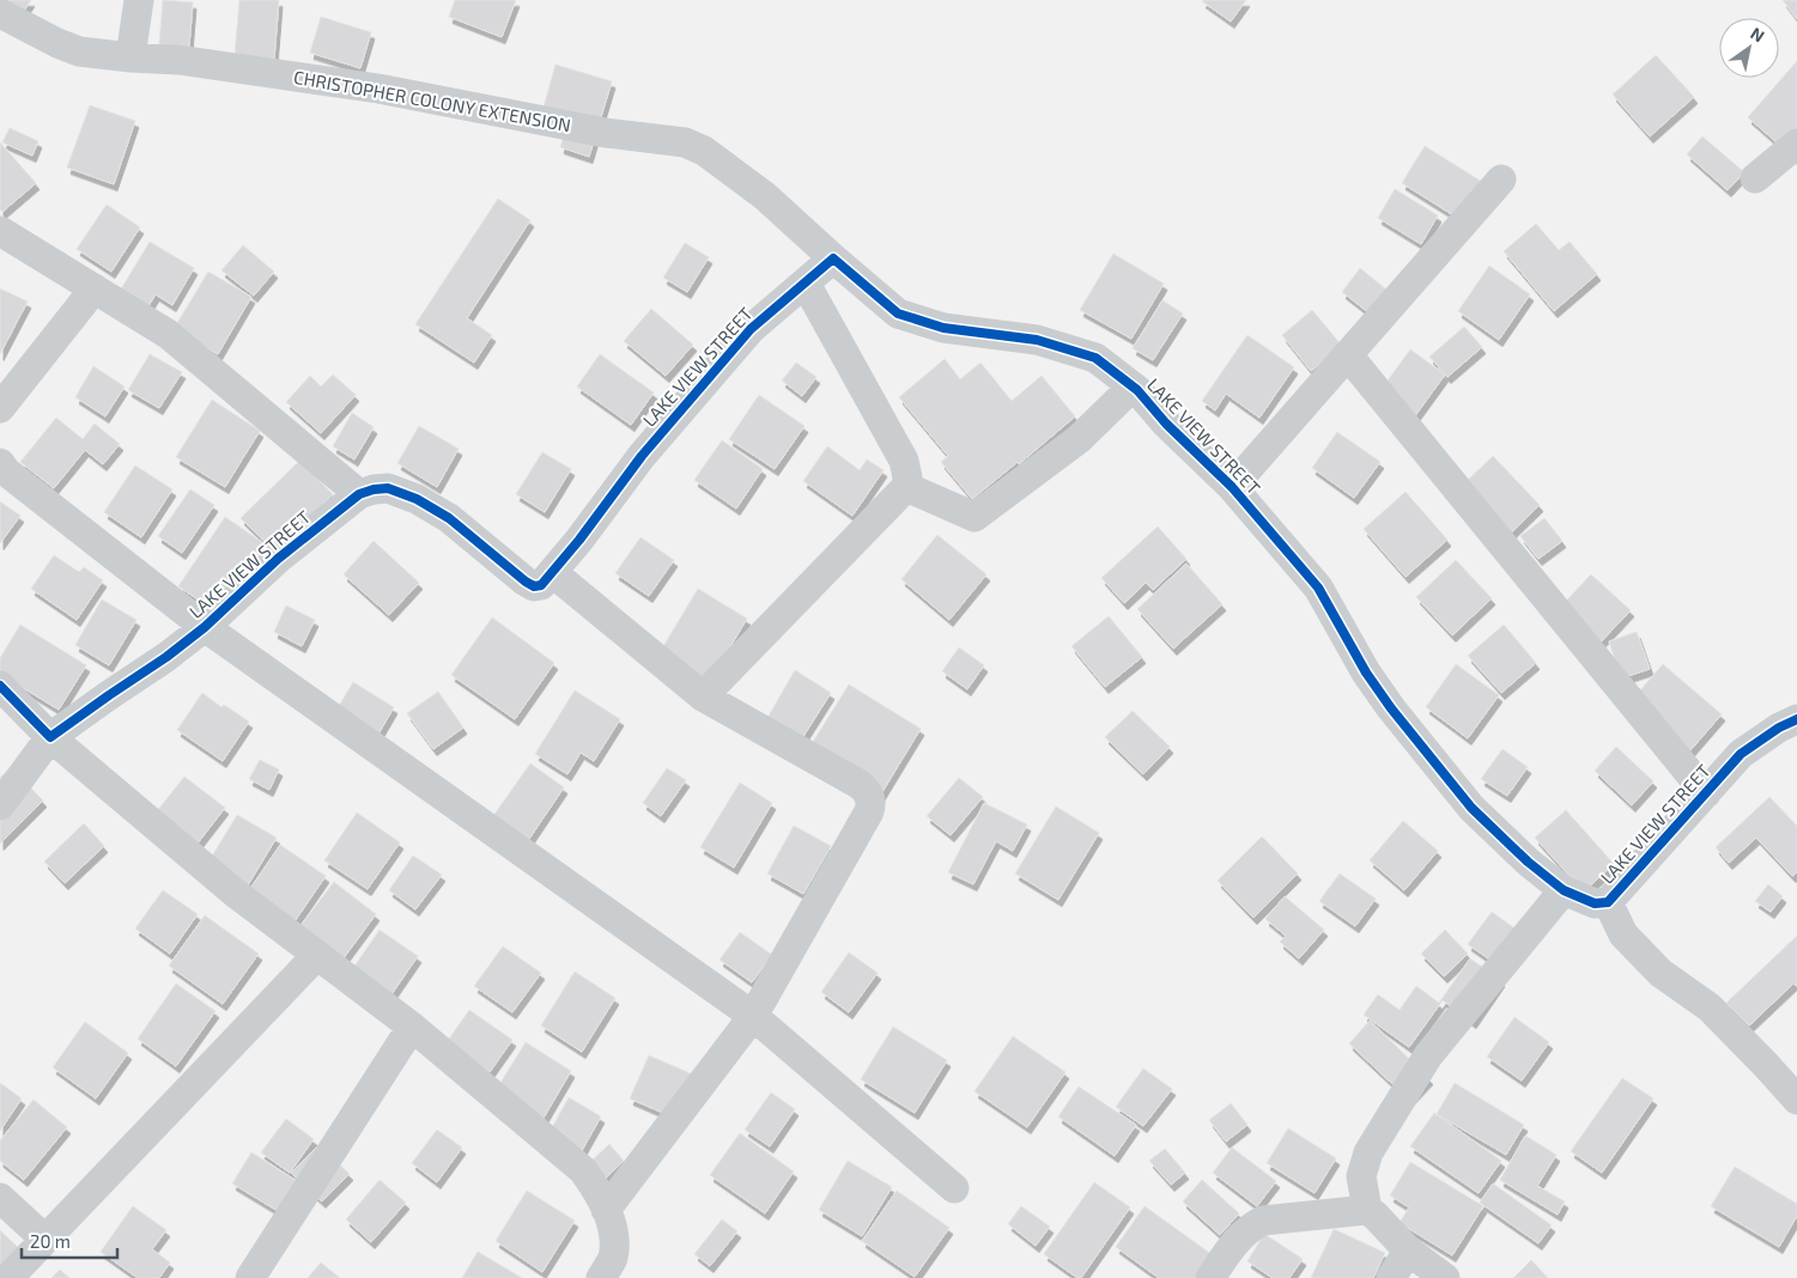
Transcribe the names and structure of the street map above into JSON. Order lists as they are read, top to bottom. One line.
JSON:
{"streets":{"street":["CHRISTOPHER COLONY EXTENSION","LAKE VIEW STREET"]},"crossings":[["CHRISTOPHER COLONY EXTENSION","LAKE VIEW STREET"]],"scale_bar":"20 m","north":"top right"}
